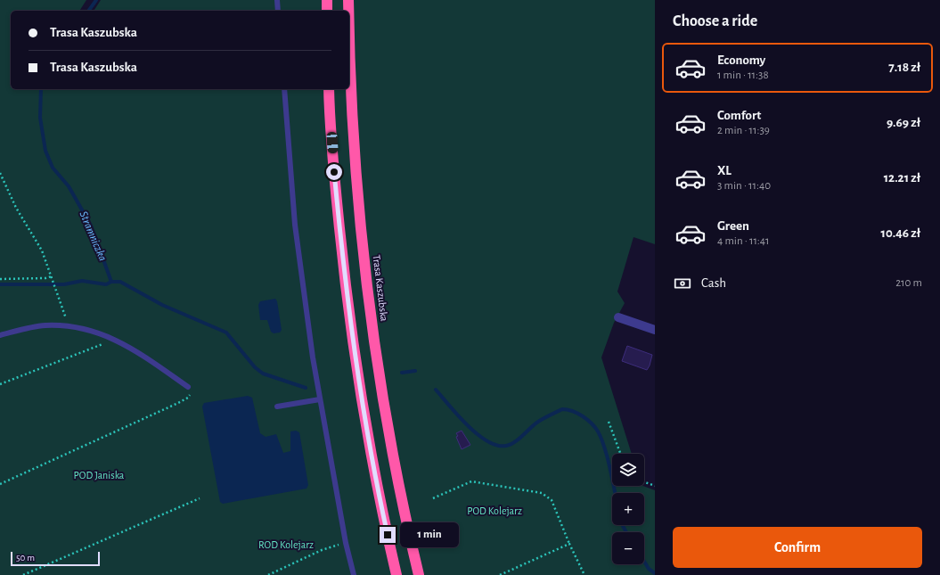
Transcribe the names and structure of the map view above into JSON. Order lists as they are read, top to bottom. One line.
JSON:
{"streets":{"highway":["Trasa Kaszubska"]},"water":["Stramniczka"],"parks":["POD Janiska","POD Kolejarz","ROD Kolejarz"],"scale_bar":"50 m","page":{"heading":"Choose a ride","banner":["Trasa Kaszubska","Trasa Kaszubska"],"list":[{"name":"Economy","note":"1 min · 11:38","value":"7.18 zł"},{"name":"Comfort","note":"2 min · 11:39","value":"9.69 zł"},{"name":"XL","note":"3 min · 11:40","value":"12.21 zł"},{"name":"Green","note":"4 min · 11:41","value":"10.46 zł"}],"pay":["Cash","210 m"],"map_buttons":["+","−"],"buttons":"Confirm","bubble":"1 min","scale":"50 m"}}
